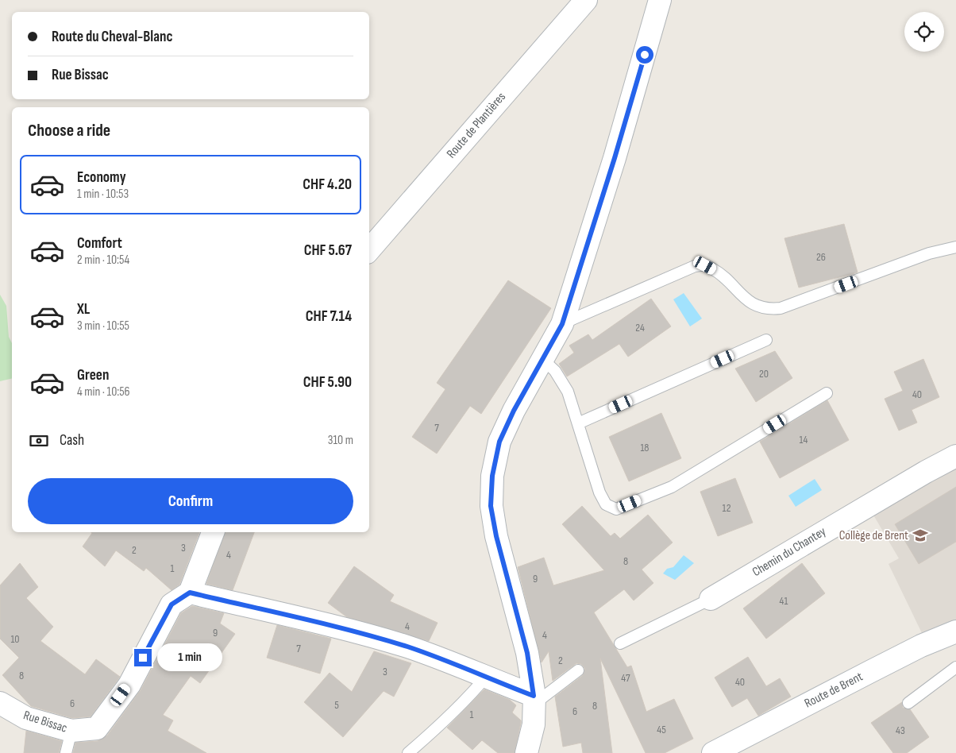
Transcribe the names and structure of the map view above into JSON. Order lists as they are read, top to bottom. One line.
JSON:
{"streets":{"street":["Route de Plantières","Chemin du Chantey","Route de Brent","Rue Bissac"]},"places":{"school or university":["Collège de Brent"]},"house_numbers":["26","24","20","40","7","14","18","12","3","2","4","8","1","9","41","4","9","4","10","7","2","3","8","47","40","6","5","8","6","1","45","43"],"page":{"banner":["Route du Cheval-Blanc","Rue Bissac"],"heading":"Choose a ride","list":[{"name":"Economy","note":"1 min · 10:53","value":"CHF 4.20"},{"name":"Comfort","note":"2 min · 10:54","value":"CHF 5.67"},{"name":"XL","note":"3 min · 10:55","value":"CHF 7.14"},{"name":"Green","note":"4 min · 10:56","value":"CHF 5.90"}],"pay":["Cash","310 m"],"buttons":"Confirm","bubble":"1 min"}}
